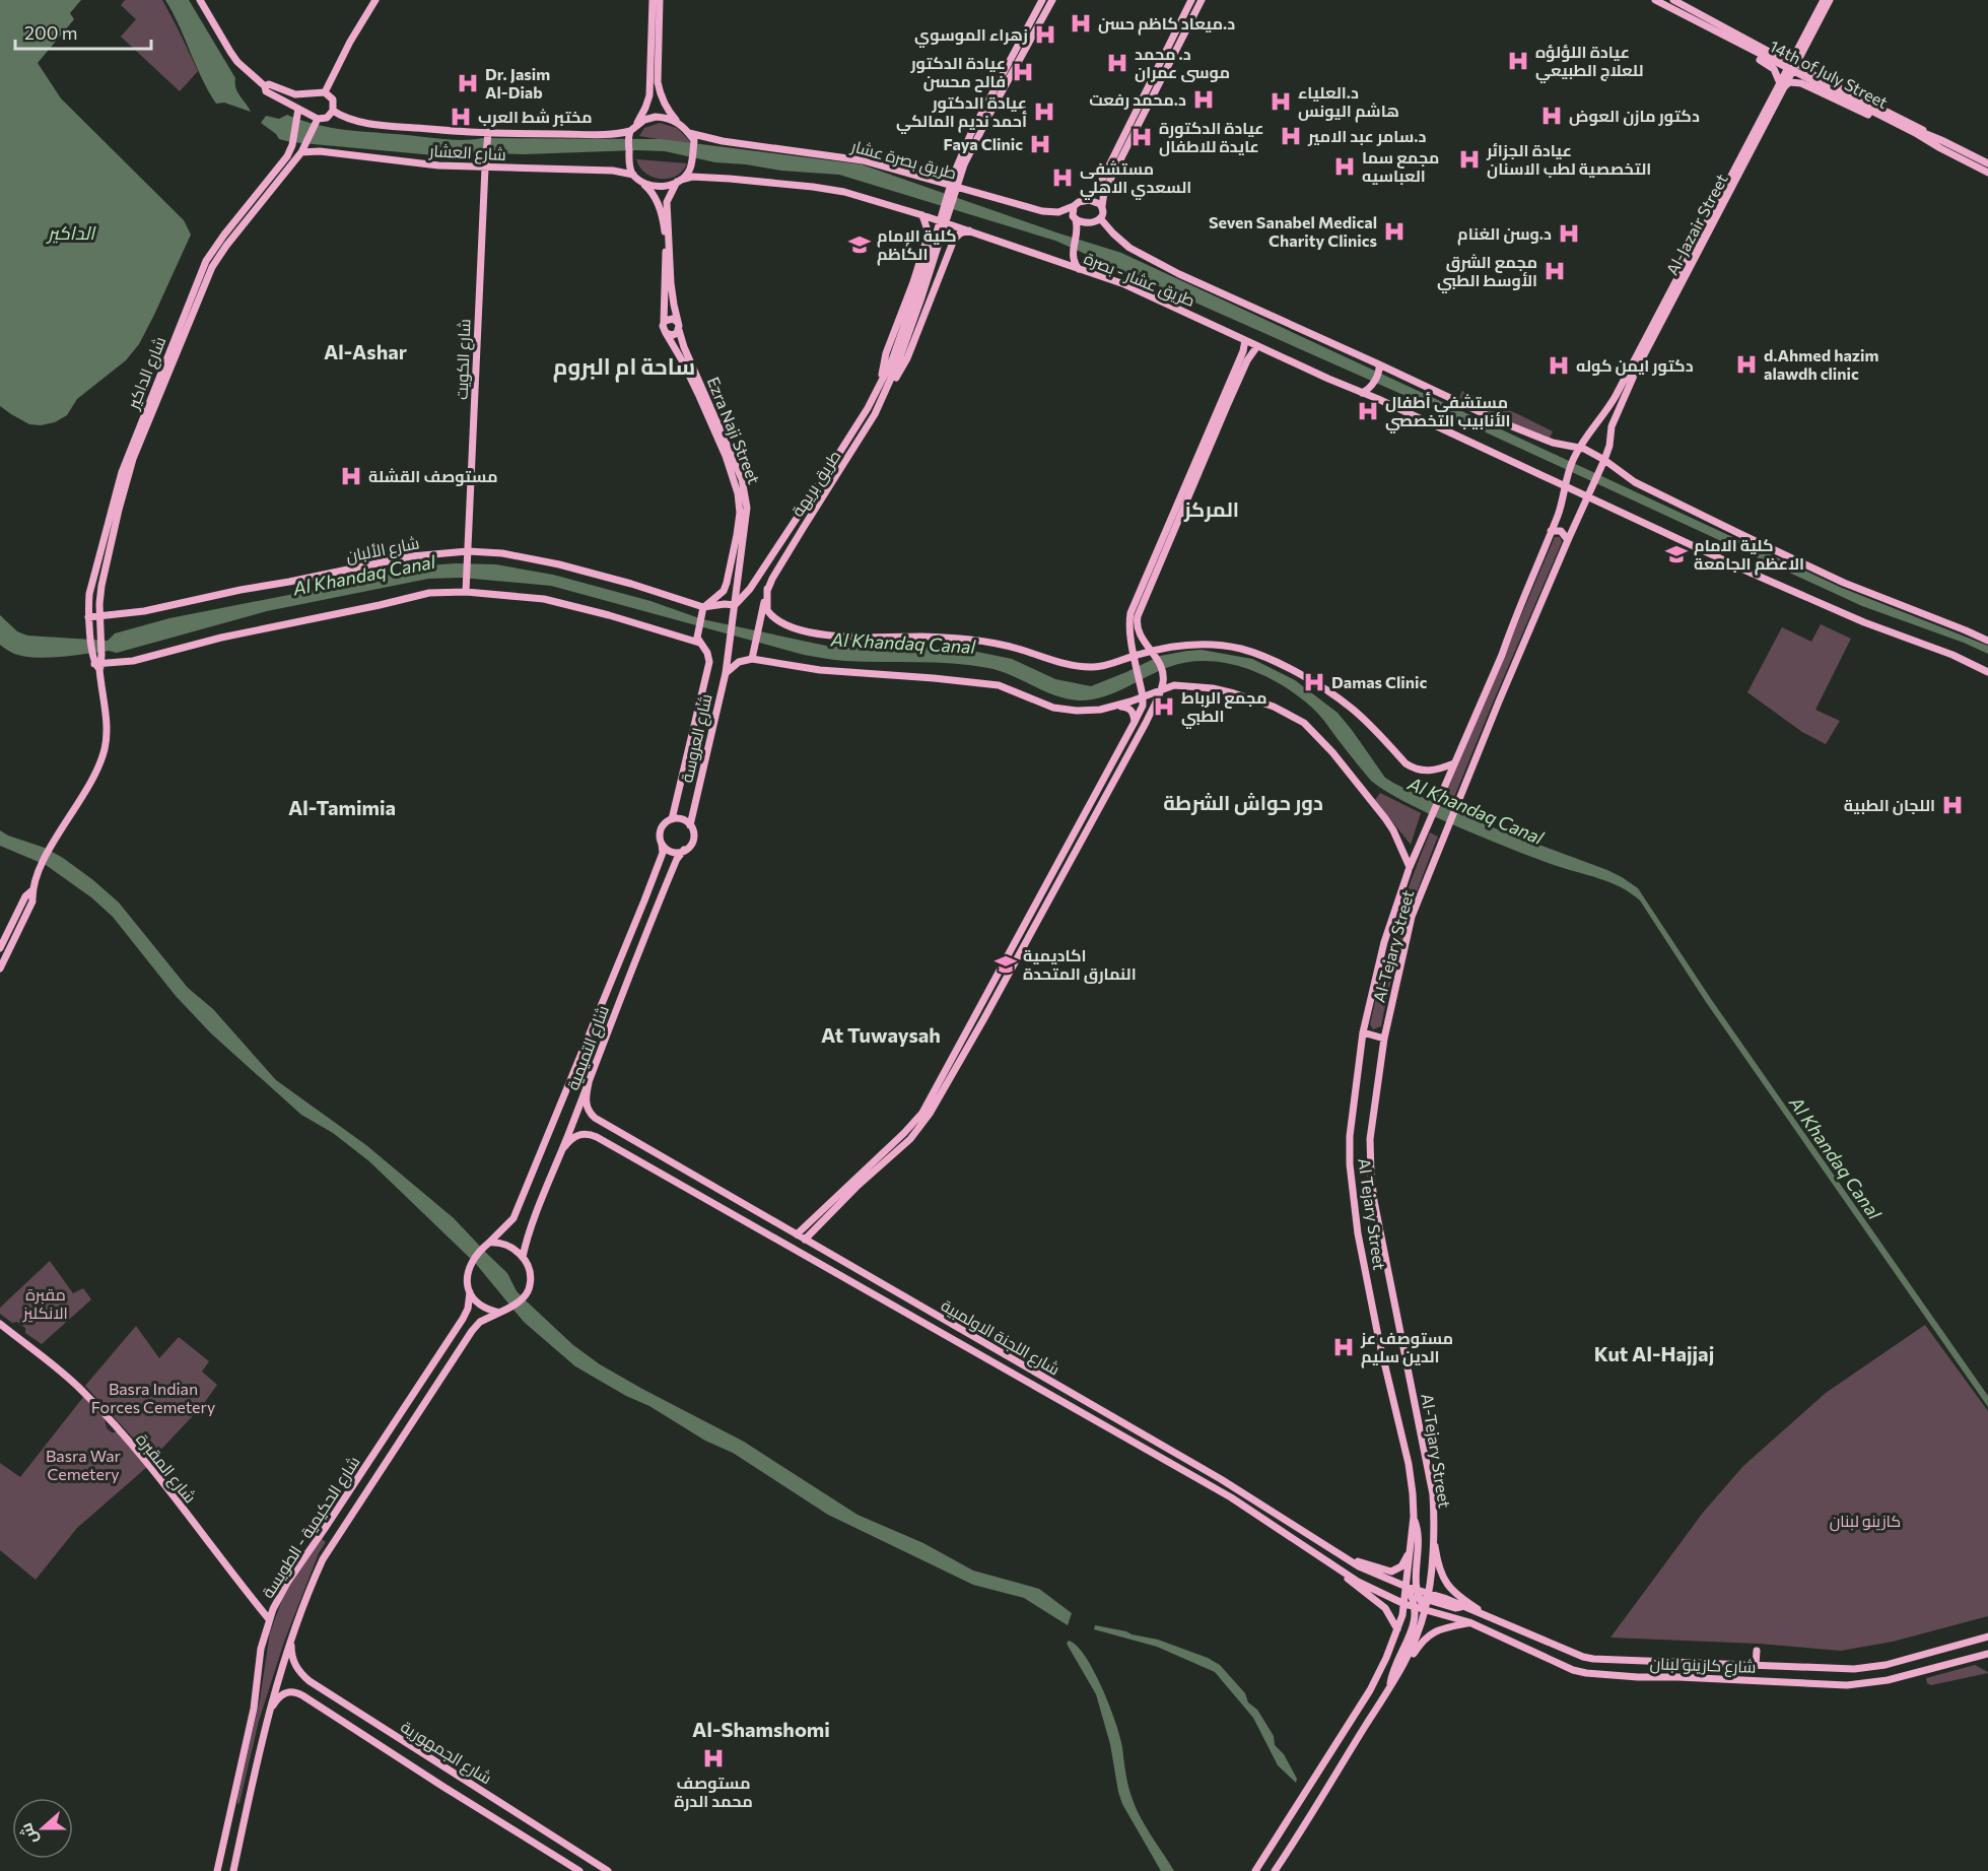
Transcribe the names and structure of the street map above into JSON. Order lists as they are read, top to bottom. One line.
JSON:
{"streets":{"main road":["14th of July Street","شارع العشار","طريق بصرة عشار","Al-Jazair Street","طريق عشار - بصرة","شارع الكويت","شارع الداكير","Ezra Naji Street","طريق بريهة","شارع الألبان","شارع العروسة","Al-Tejary Street","شارع التميمية","Al Tejary Street","شارع اللجنة الاولمبية","شارع المقبرة","شارع الحكيمية - الطويسة","شارع كازينو لبنان","شارع الجمهورية"]},"crossings":[["شارع العشار","طريق بصرة عشار"],["شارع العشار","طريق عشار - بصرة"],["شارع العشار","شارع الكويت"],["شارع العشار","شارع الداكير"],["طريق بصرة عشار","طريق عشار - بصرة"],["Al-Jazair Street","طريق عشار - بصرة"],["شارع الكويت","شارع الألبان"],["شارع الداكير","شارع الألبان"],["Ezra Naji Street","طريق بريهة"],["Ezra Naji Street","شارع الألبان"],["Ezra Naji Street","شارع العروسة"],["شارع العروسة","شارع التميمية"],["Al-Tejary Street","شارع اللجنة الاولمبية"],["Al-Tejary Street","شارع كازينو لبنان"],["شارع التميمية","شارع اللجنة الاولمبية"],["شارع التميمية","شارع الحكيمية - الطويسة"],["Al Tejary Street","شارع اللجنة الاولمبية"],["شارع اللجنة الاولمبية","شارع كازينو لبنان"],["شارع المقبرة","شارع الحكيمية - الطويسة"],["شارع الحكيمية - الطويسة","شارع الجمهورية"]],"districts":["Al-Ashar","ساحة ام البروم","المركز","دور حواش الشرطة","Al-Tamimia","At Tuwaysah","Kut Al-Hajjaj","Al-Shamshomi"],"water":["الداكير","Al Khandaq Canal"],"parks":["مقبرة الانكليز","Basra Indian Forces Cemetery","Basra War Cemetery","كازينو لبنان"],"places":{"hospital":["د.ميعاد كاظم حسن","زهراء الموسوي","عيادة اللؤلؤه للعلاج الطبيعي","د. محمد موسى عمران","عيادة الدكتور فالح محسن","Dr. Jasim Al-Diab","د.محمد رفعت","د.العلياء هاشم اليونس","عيادة الدكتور أحمد نديم المالكي","دكتور مازن العوض","مختبر شط العرب","د.سامر عبد الامير","عيادة الدكتورة عايدة للاطفال","Faya Clinic","عيادة الجزائر التخصصية لطب الاسنان","مجمع سما العباسيه","مستشفى السعدي الاهلي","Seven Sanabel Medical Charity Clinics","د.وسن الغنام","مجمع الشرق الأوسط الطبي","d.Ahmed hazim alawdh clinic","دكتور ايمن كوله","مستشفى أطفال الأنابيب التخصصي","مستوصف القشلة","Damas Clinic","مجمع الرباط الطبي","اللجان الطبية","مستوصف عز الدين سليم","مستوصف محمد الدرة"],"school or university":["كلية الإمام الكاظم","كلية الامام الاعظم الجامعة","اكاديمية النمارق المتحدة"]},"scale_bar":"200 m","north":"left"}
